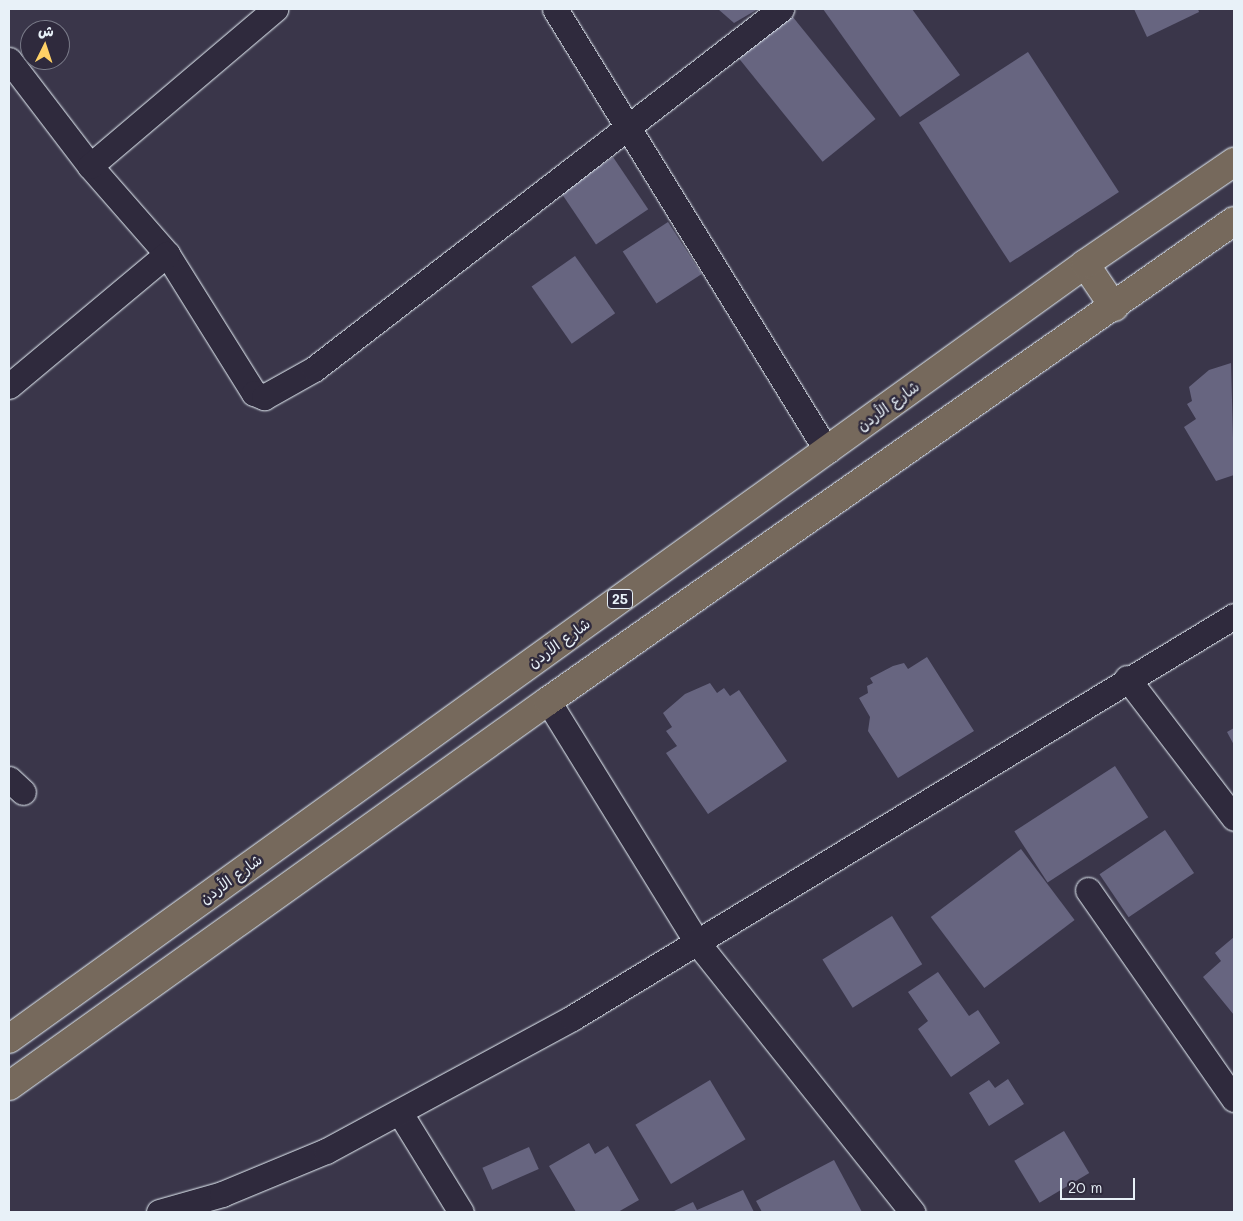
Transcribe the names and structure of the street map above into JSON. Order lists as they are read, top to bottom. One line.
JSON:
{"streets":{"highway":["شارع الأردن","25"]},"scale_bar":"20 m","north":"top"}
